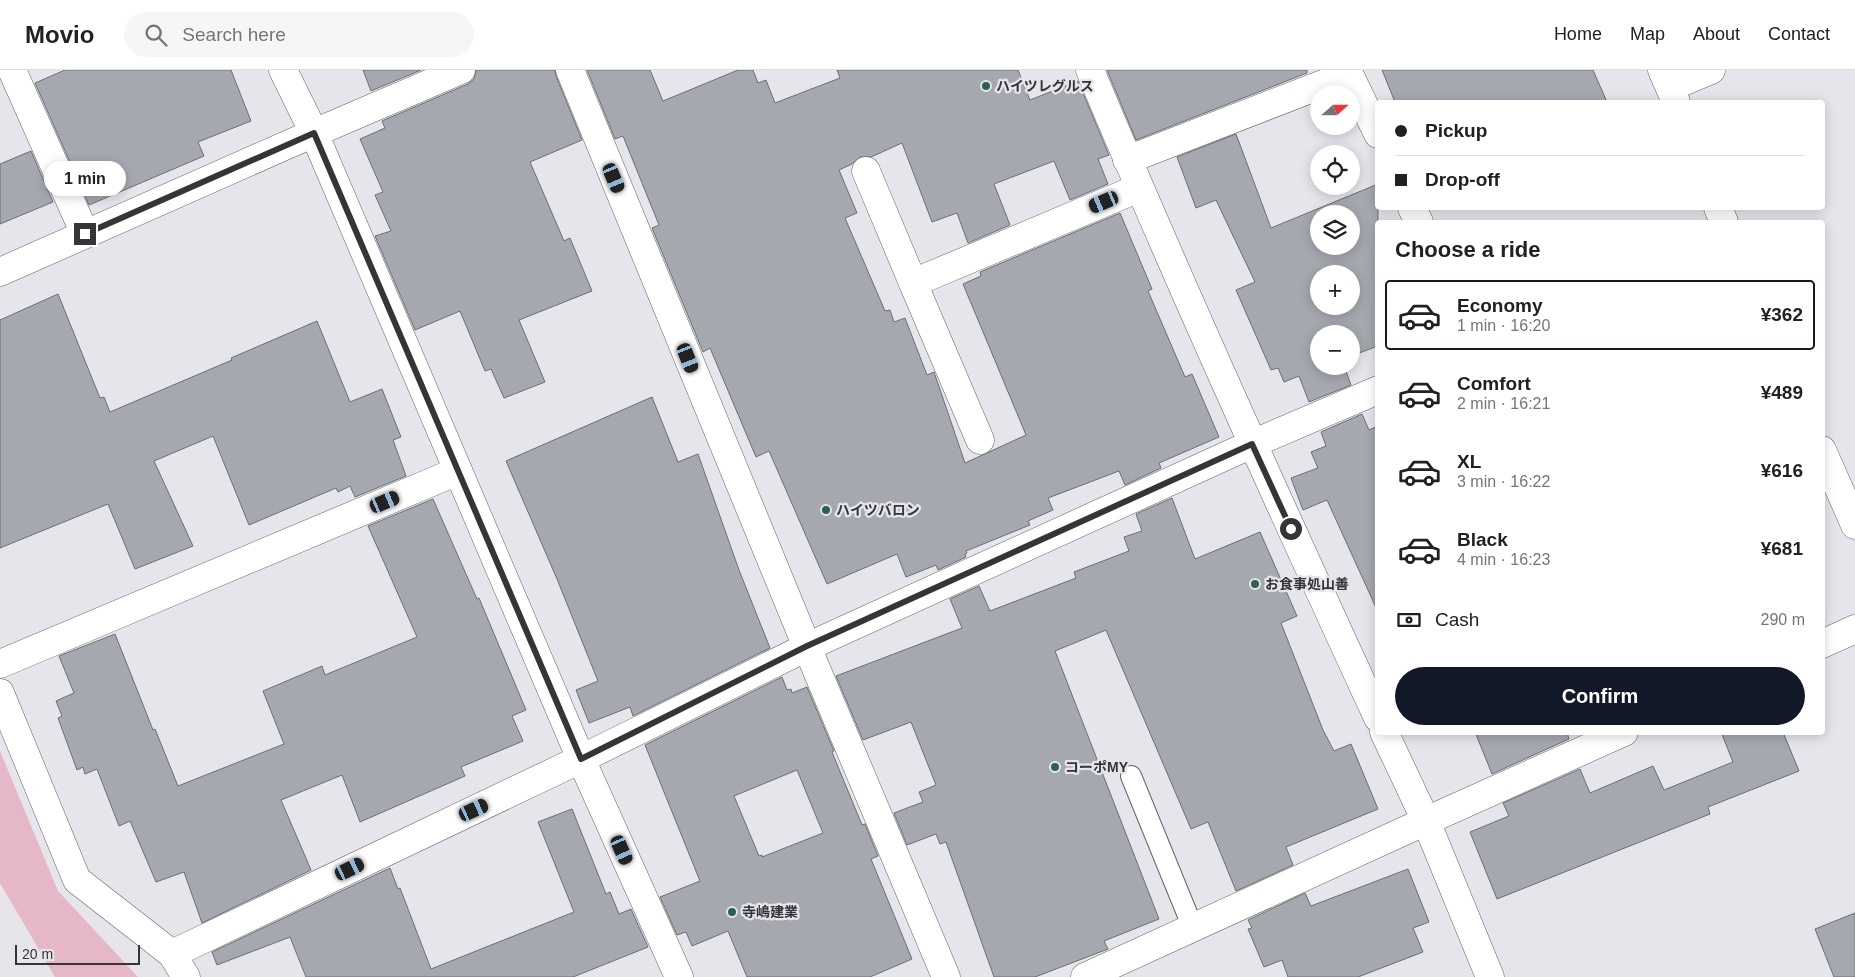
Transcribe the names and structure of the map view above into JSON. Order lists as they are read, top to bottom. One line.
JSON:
{"places":["ハイツレグルス","ハイツバロン","お食事処山善","コーポMY","寺嶋建業"],"scale_bar":"20 m","north":"right","page":{"header":"Movio","search":"Search here","nav":["Home","Map","About","Contact"],"map_buttons":["+","−"],"banner":["Pickup","Drop-off"],"bubble":"1 min","heading":"Choose a ride","list":[{"name":"Economy","note":"1 min · 16:20","value":"¥362"},{"name":"Comfort","note":"2 min · 16:21","value":"¥489"},{"name":"XL","note":"3 min · 16:22","value":"¥616"},{"name":"Black","note":"4 min · 16:23","value":"¥681"}],"pay":["Cash","290 m"],"buttons":"Confirm","scale":"20 m"}}
